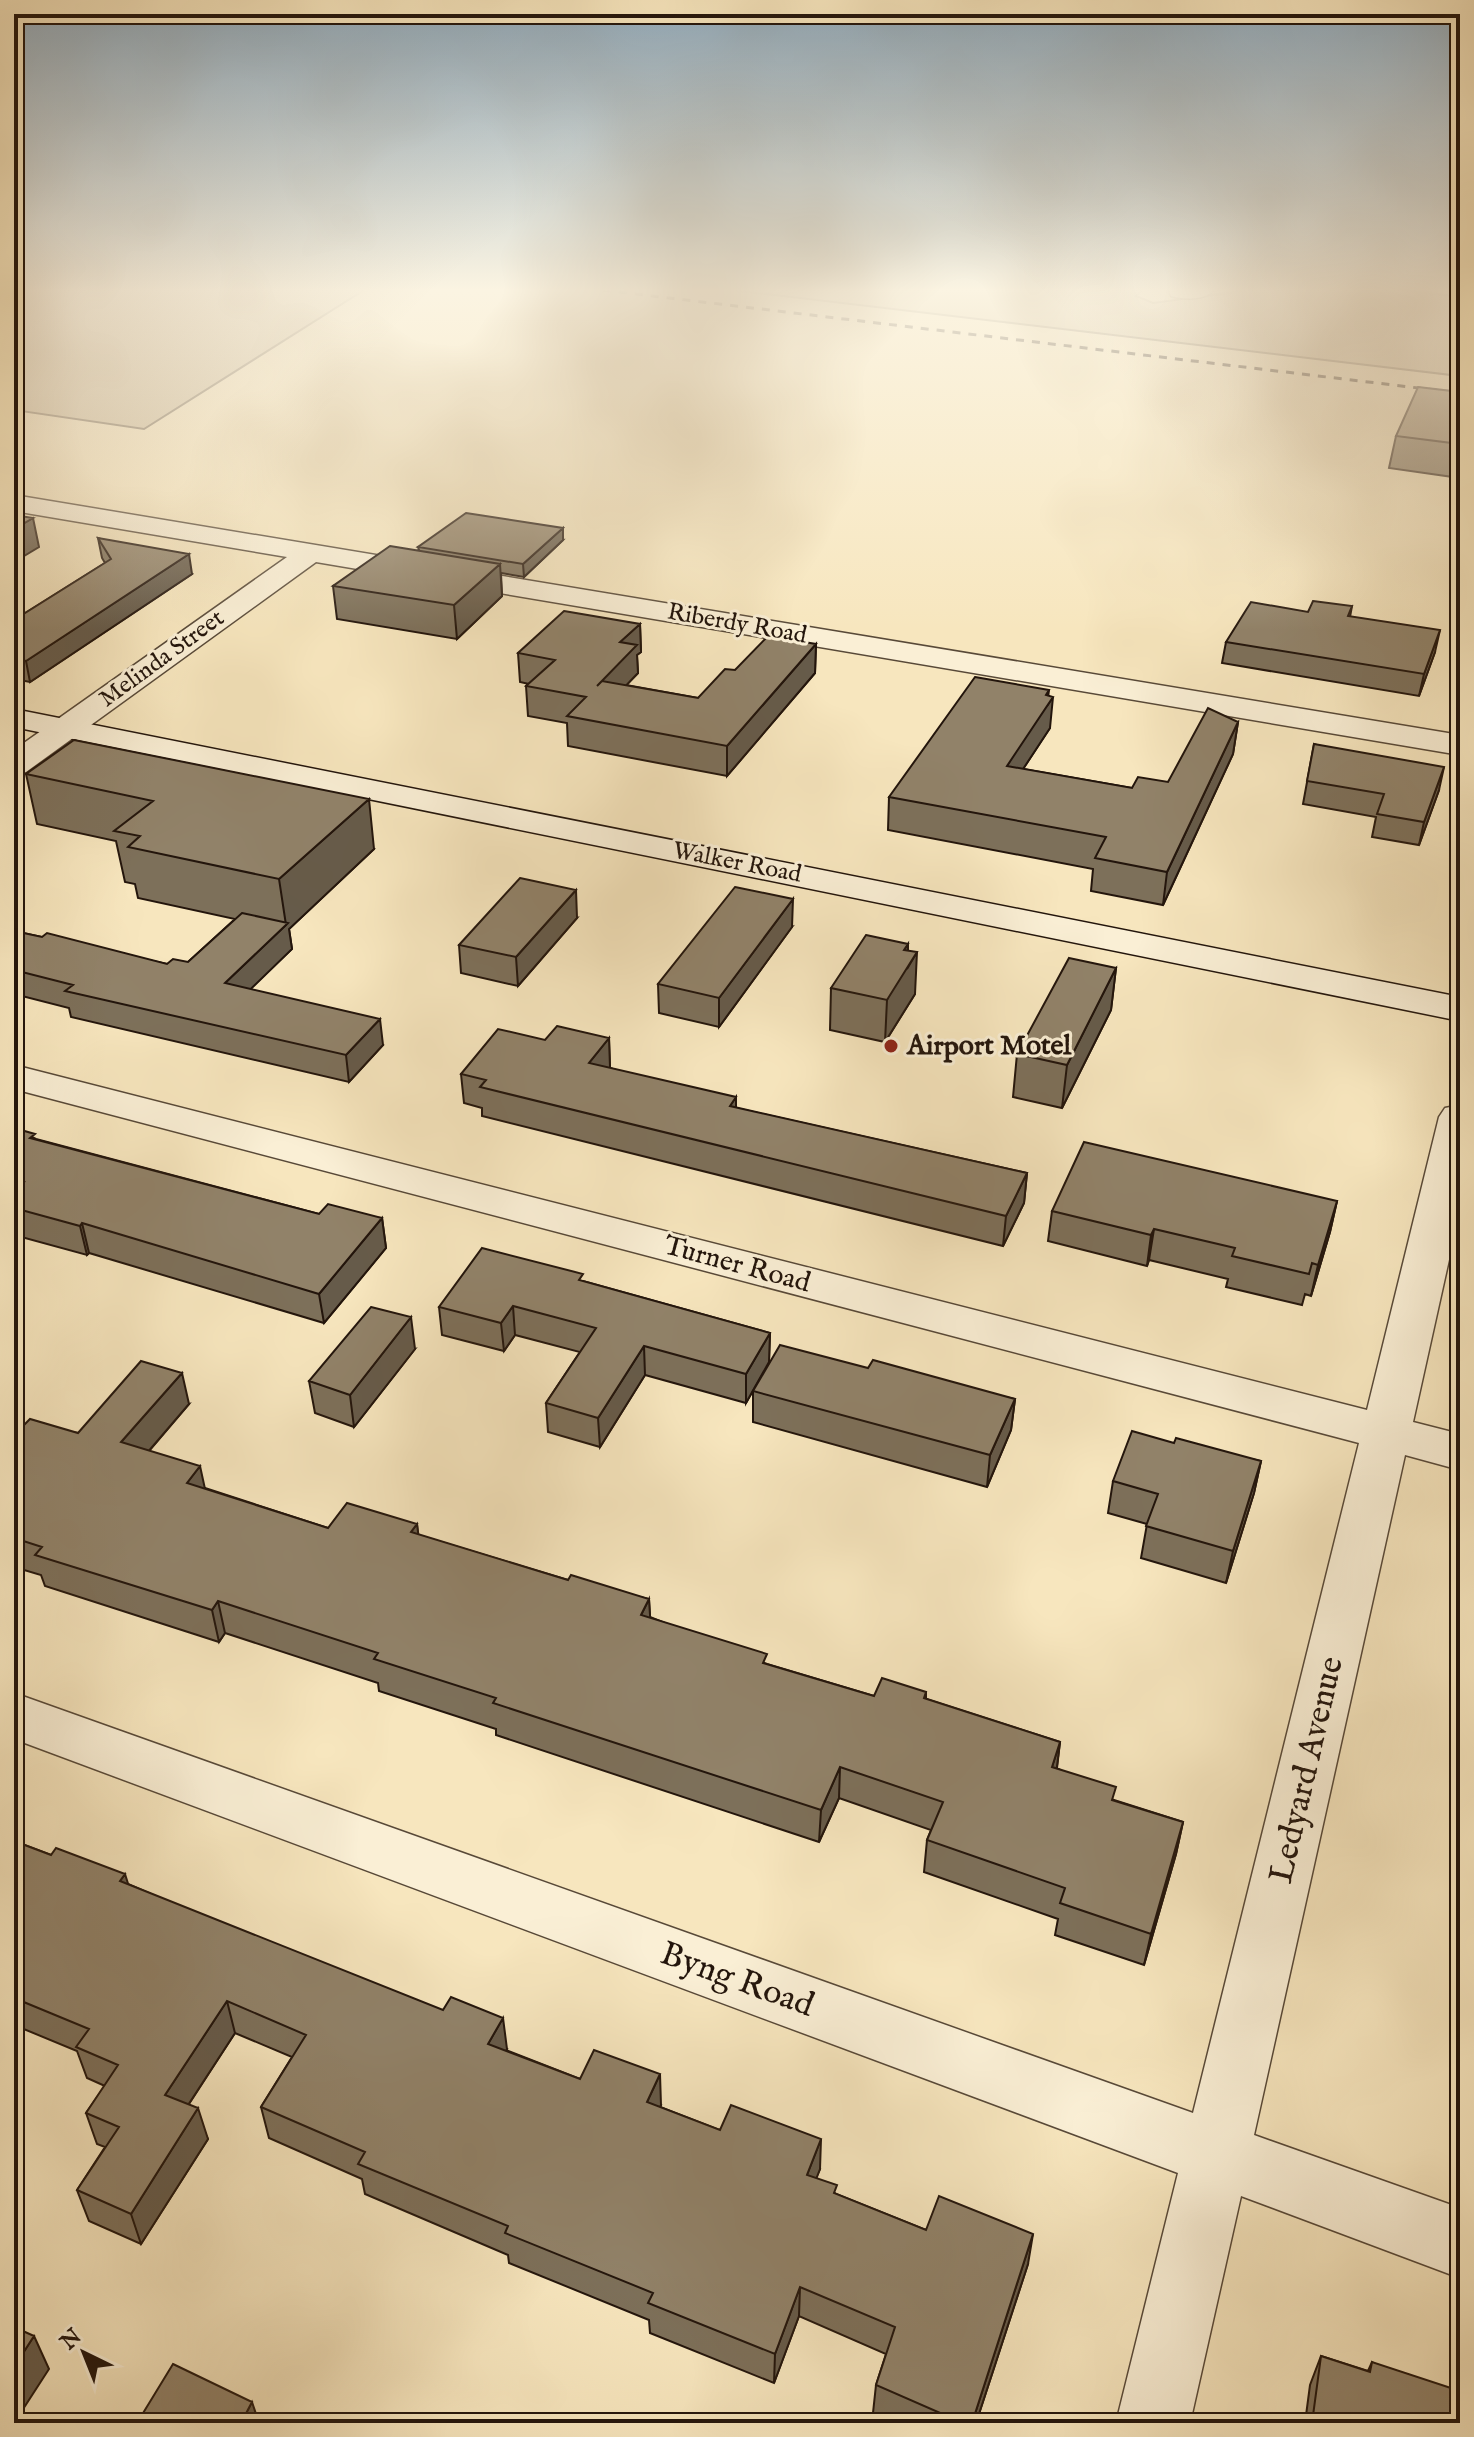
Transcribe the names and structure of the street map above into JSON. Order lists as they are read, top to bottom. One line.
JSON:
{"streets":{"street":["Riberdy Road","Melinda Street","Walker Road","Turner Road","Ledyard Avenue","Byng Road"]},"crossings":[["Riberdy Road","Melinda Street"],["Melinda Street","Walker Road"],["Turner Road","Ledyard Avenue"],["Ledyard Avenue","Byng Road"]],"places":["Airport Motel"],"north":"top left"}
